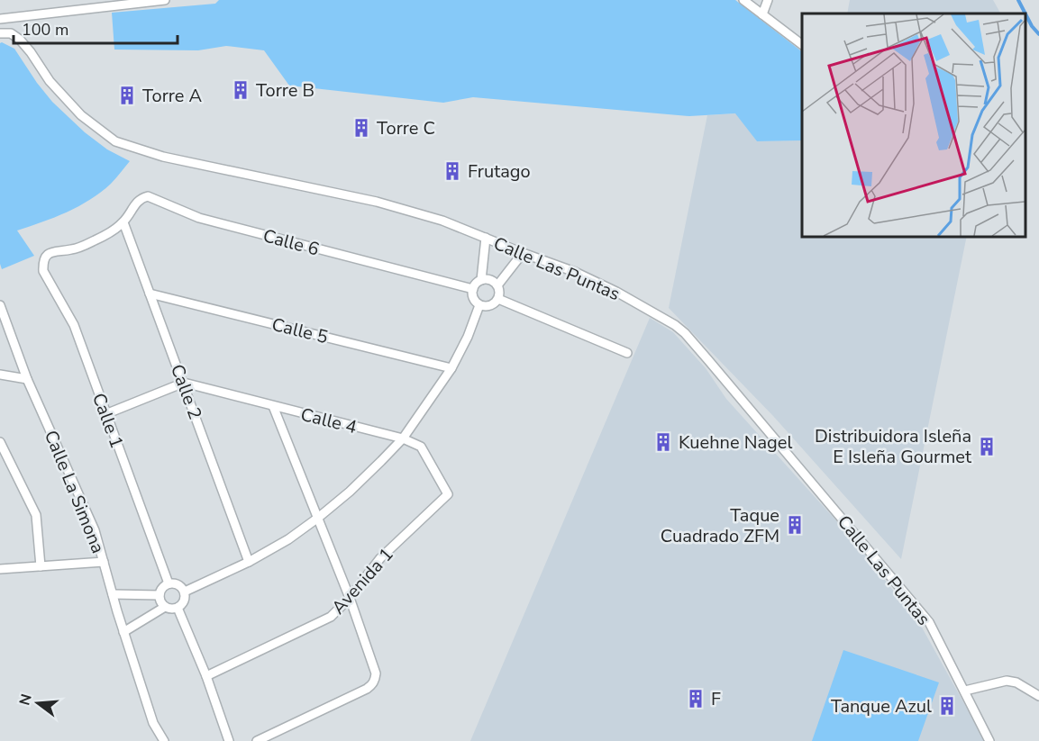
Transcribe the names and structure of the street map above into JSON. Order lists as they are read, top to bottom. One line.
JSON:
{"streets":{"street":["Calle 6","Calle Las Puntas","Calle 5","Calle 2","Calle 1","Calle 4","Calle La Simona","Avenida 1"]},"crossings":[["Calle 6","Calle 2"],["Calle 6","Calle 1"],["Calle 5","Calle 2"],["Calle 2","Calle 1"],["Calle 2","Calle 4"],["Calle 4","Avenida 1"]],"places":{"building":["Torre B","Torre A","Torre C","Frutago","Kuehne Nagel","Distribuidora Isleña E Isleña Gourmet","Taque Cuadrado ZFM","F","Tanque Azul"]},"scale_bar":"100 m","north":"left"}
